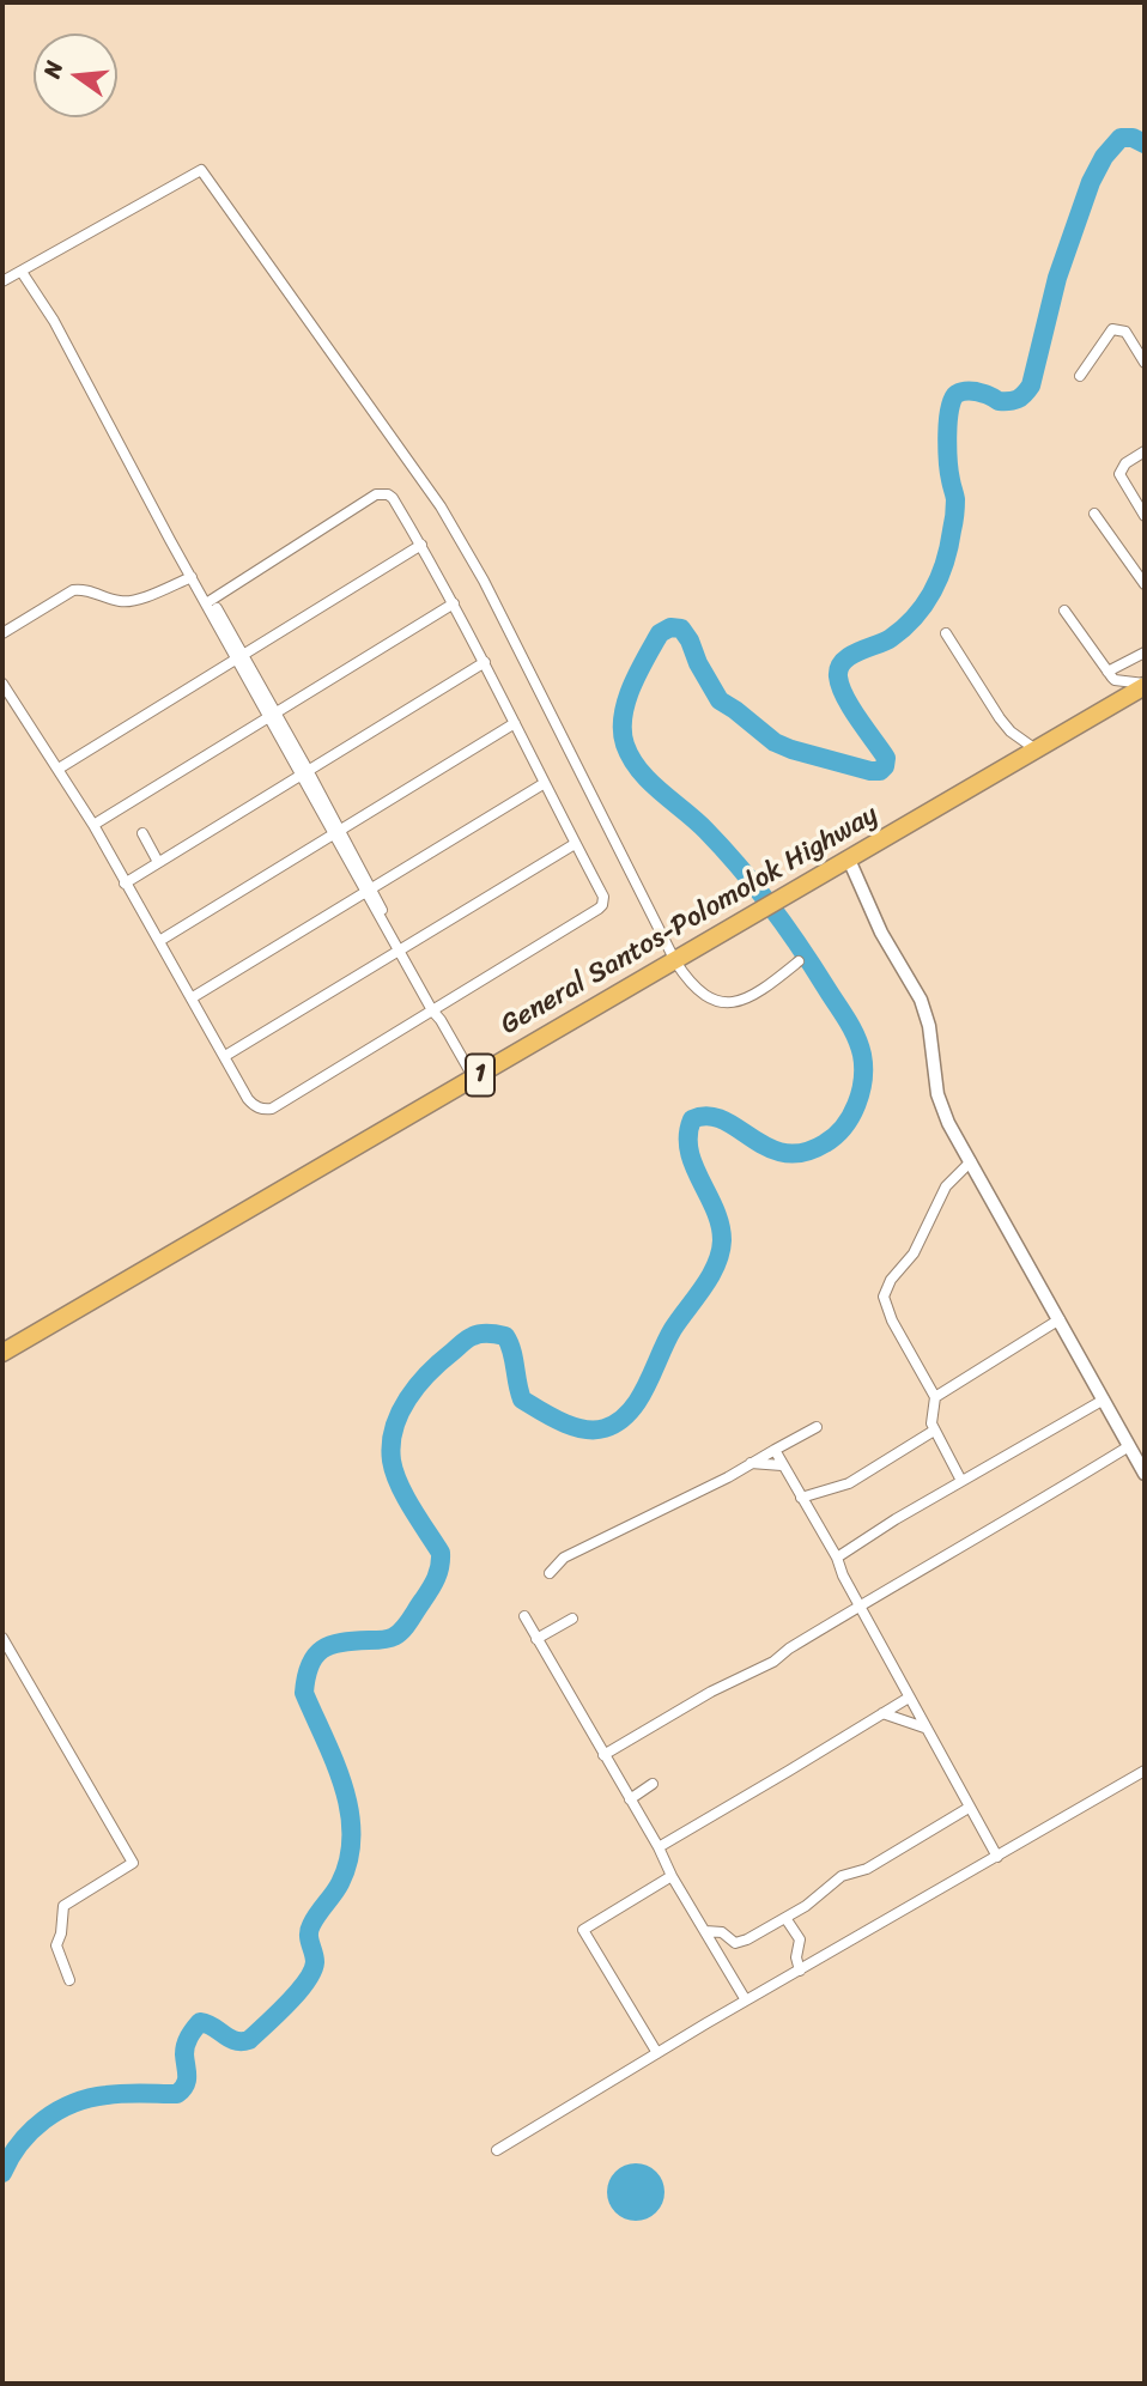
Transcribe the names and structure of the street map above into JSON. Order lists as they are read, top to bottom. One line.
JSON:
{"streets":{"highway":["General Santos-Polomolok Highway","1"]},"north":"left"}
